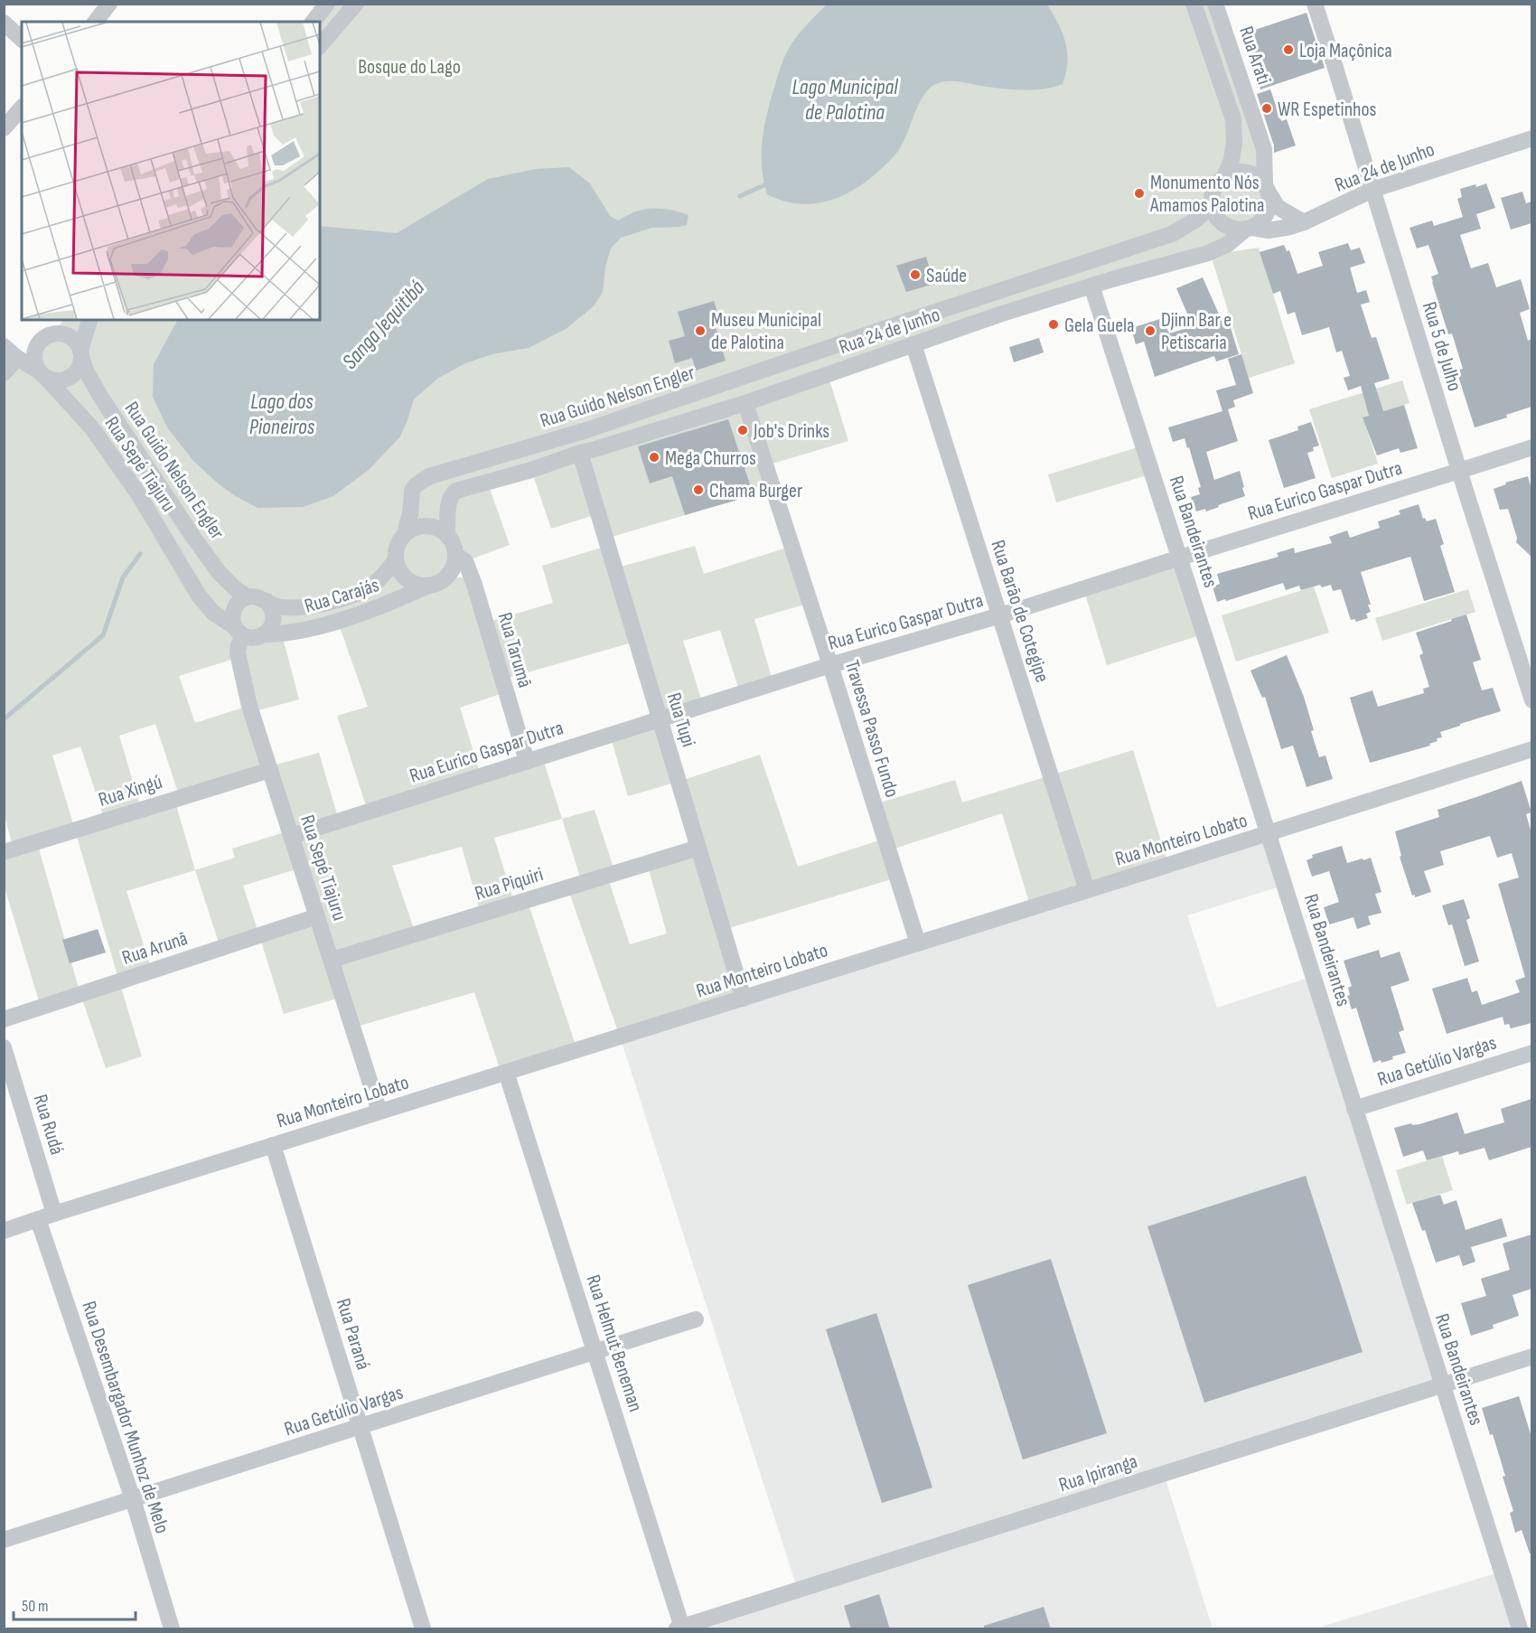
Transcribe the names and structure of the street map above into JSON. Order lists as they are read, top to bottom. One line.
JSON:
{"streets":{"street":["Rua Arati","Rua 24 de Junho","Rua 5 de Julho","Rua Guido Nelson Engler","Rua Sepé Tiajuru","Rua Eurico Gaspar Dutra","Rua Bandeirantes","Rua Carajás","Rua Barão de Cotegipe","Rua Tarumã","Rua Tupi","Travessa Passo Fundo","Rua Xingú","Rua Monteiro Lobato","Rua Piquiri","Rua Arunã","Rua Getúlio Vargas","Rua Rudá","Rua Paraná","Rua Helmut Beneman","Rua Desembargador Munhoz de Melo","Rua Ipiranga"]},"crossings":[["Rua Arati","Rua 24 de Junho"],["Rua Arati","Rua Guido Nelson Engler"],["Rua 24 de Junho","Rua 5 de Julho"],["Rua 24 de Junho","Rua Guido Nelson Engler"],["Rua 24 de Junho","Rua Bandeirantes"],["Rua 24 de Junho","Rua Carajás"],["Rua 24 de Junho","Rua Barão de Cotegipe"],["Rua 24 de Junho","Rua Tarumã"],["Rua 24 de Junho","Rua Tupi"],["Rua 24 de Junho","Travessa Passo Fundo"],["Rua 5 de Julho","Rua Eurico Gaspar Dutra"],["Rua Guido Nelson Engler","Rua Sepé Tiajuru"],["Rua Guido Nelson Engler","Rua Carajás"],["Rua Guido Nelson Engler","Rua Tarumã"],["Rua Sepé Tiajuru","Rua Eurico Gaspar Dutra"],["Rua Sepé Tiajuru","Rua Carajás"],["Rua Sepé Tiajuru","Rua Xingú"],["Rua Sepé Tiajuru","Rua Monteiro Lobato"],["Rua Sepé Tiajuru","Rua Piquiri"],["Rua Sepé Tiajuru","Rua Arunã"],["Rua Eurico Gaspar Dutra","Rua Bandeirantes"],["Rua Eurico Gaspar Dutra","Rua Barão de Cotegipe"],["Rua Eurico Gaspar Dutra","Rua Tarumã"],["Rua Eurico Gaspar Dutra","Rua Tupi"],["Rua Eurico Gaspar Dutra","Travessa Passo Fundo"],["Rua Bandeirantes","Rua Monteiro Lobato"],["Rua Bandeirantes","Rua Getúlio Vargas"],["Rua Bandeirantes","Rua Ipiranga"],["Rua Carajás","Rua Tarumã"],["Rua Barão de Cotegipe","Rua Monteiro Lobato"],["Rua Tupi","Rua Monteiro Lobato"],["Rua Tupi","Rua Piquiri"],["Travessa Passo Fundo","Rua Monteiro Lobato"],["Rua Monteiro Lobato","Rua Rudá"],["Rua Monteiro Lobato","Rua Paraná"],["Rua Monteiro Lobato","Rua Helmut Beneman"],["Rua Monteiro Lobato","Rua Desembargador Munhoz de Melo"],["Rua Getúlio Vargas","Rua Paraná"],["Rua Getúlio Vargas","Rua Helmut Beneman"],["Rua Getúlio Vargas","Rua Desembargador Munhoz de Melo"],["Rua Helmut Beneman","Rua Ipiranga"]],"water":["Lago Municipal de Palotina","Sanga Jequitibá","Lago dos Pioneiros"],"parks":["Bosque do Lago"],"places":["Loja Maçônica","WR Espetinhos","Monumento Nós Amamos Palotina","Saúde","Gela Guela","Museu Municipal de Palotina","Djinn Bar e Petiscaria","Job's Drinks","Mega Churros","Chama Burger"],"scale_bar":"50 m"}
